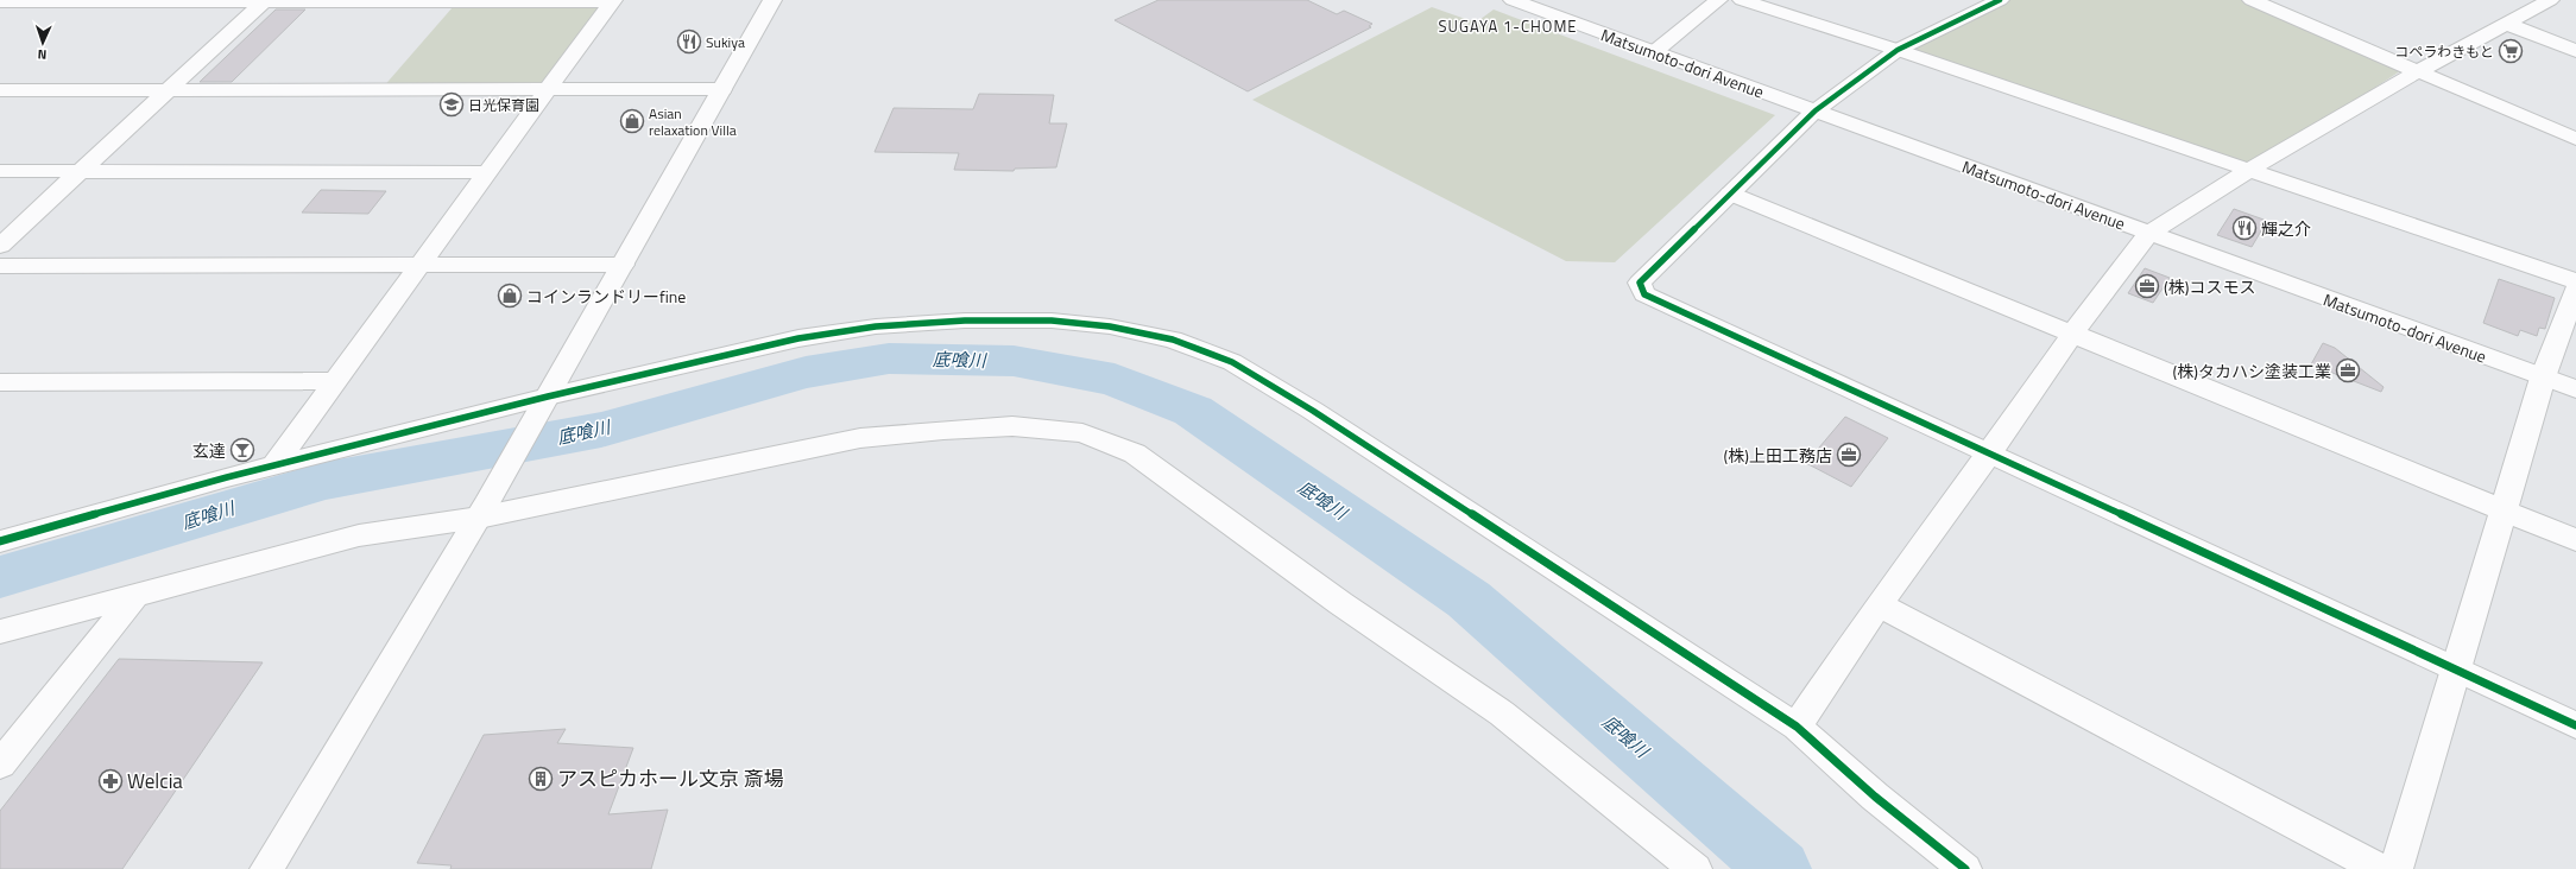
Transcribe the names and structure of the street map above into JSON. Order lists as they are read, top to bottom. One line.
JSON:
{"streets":{"street":["Matsumoto-dori Avenue"]},"districts":["SUGAYA 1-CHOME"],"water":["底喰川"],"places":{"restaurant":["Sukiya","輝之介"],"supermarket":["コペラわきもと"],"school or university":["日光保育園"],"shop":["Asian relaxation Villa","コインランドリーfine"],"office":["(株)コスモス","(株)タカハシ塗装工業","(株)上田工務店"],"bar":["玄達"],"building":["アスピカホール文京 斎場"],"pharmacy":["Welcia"]},"north":"bottom"}
